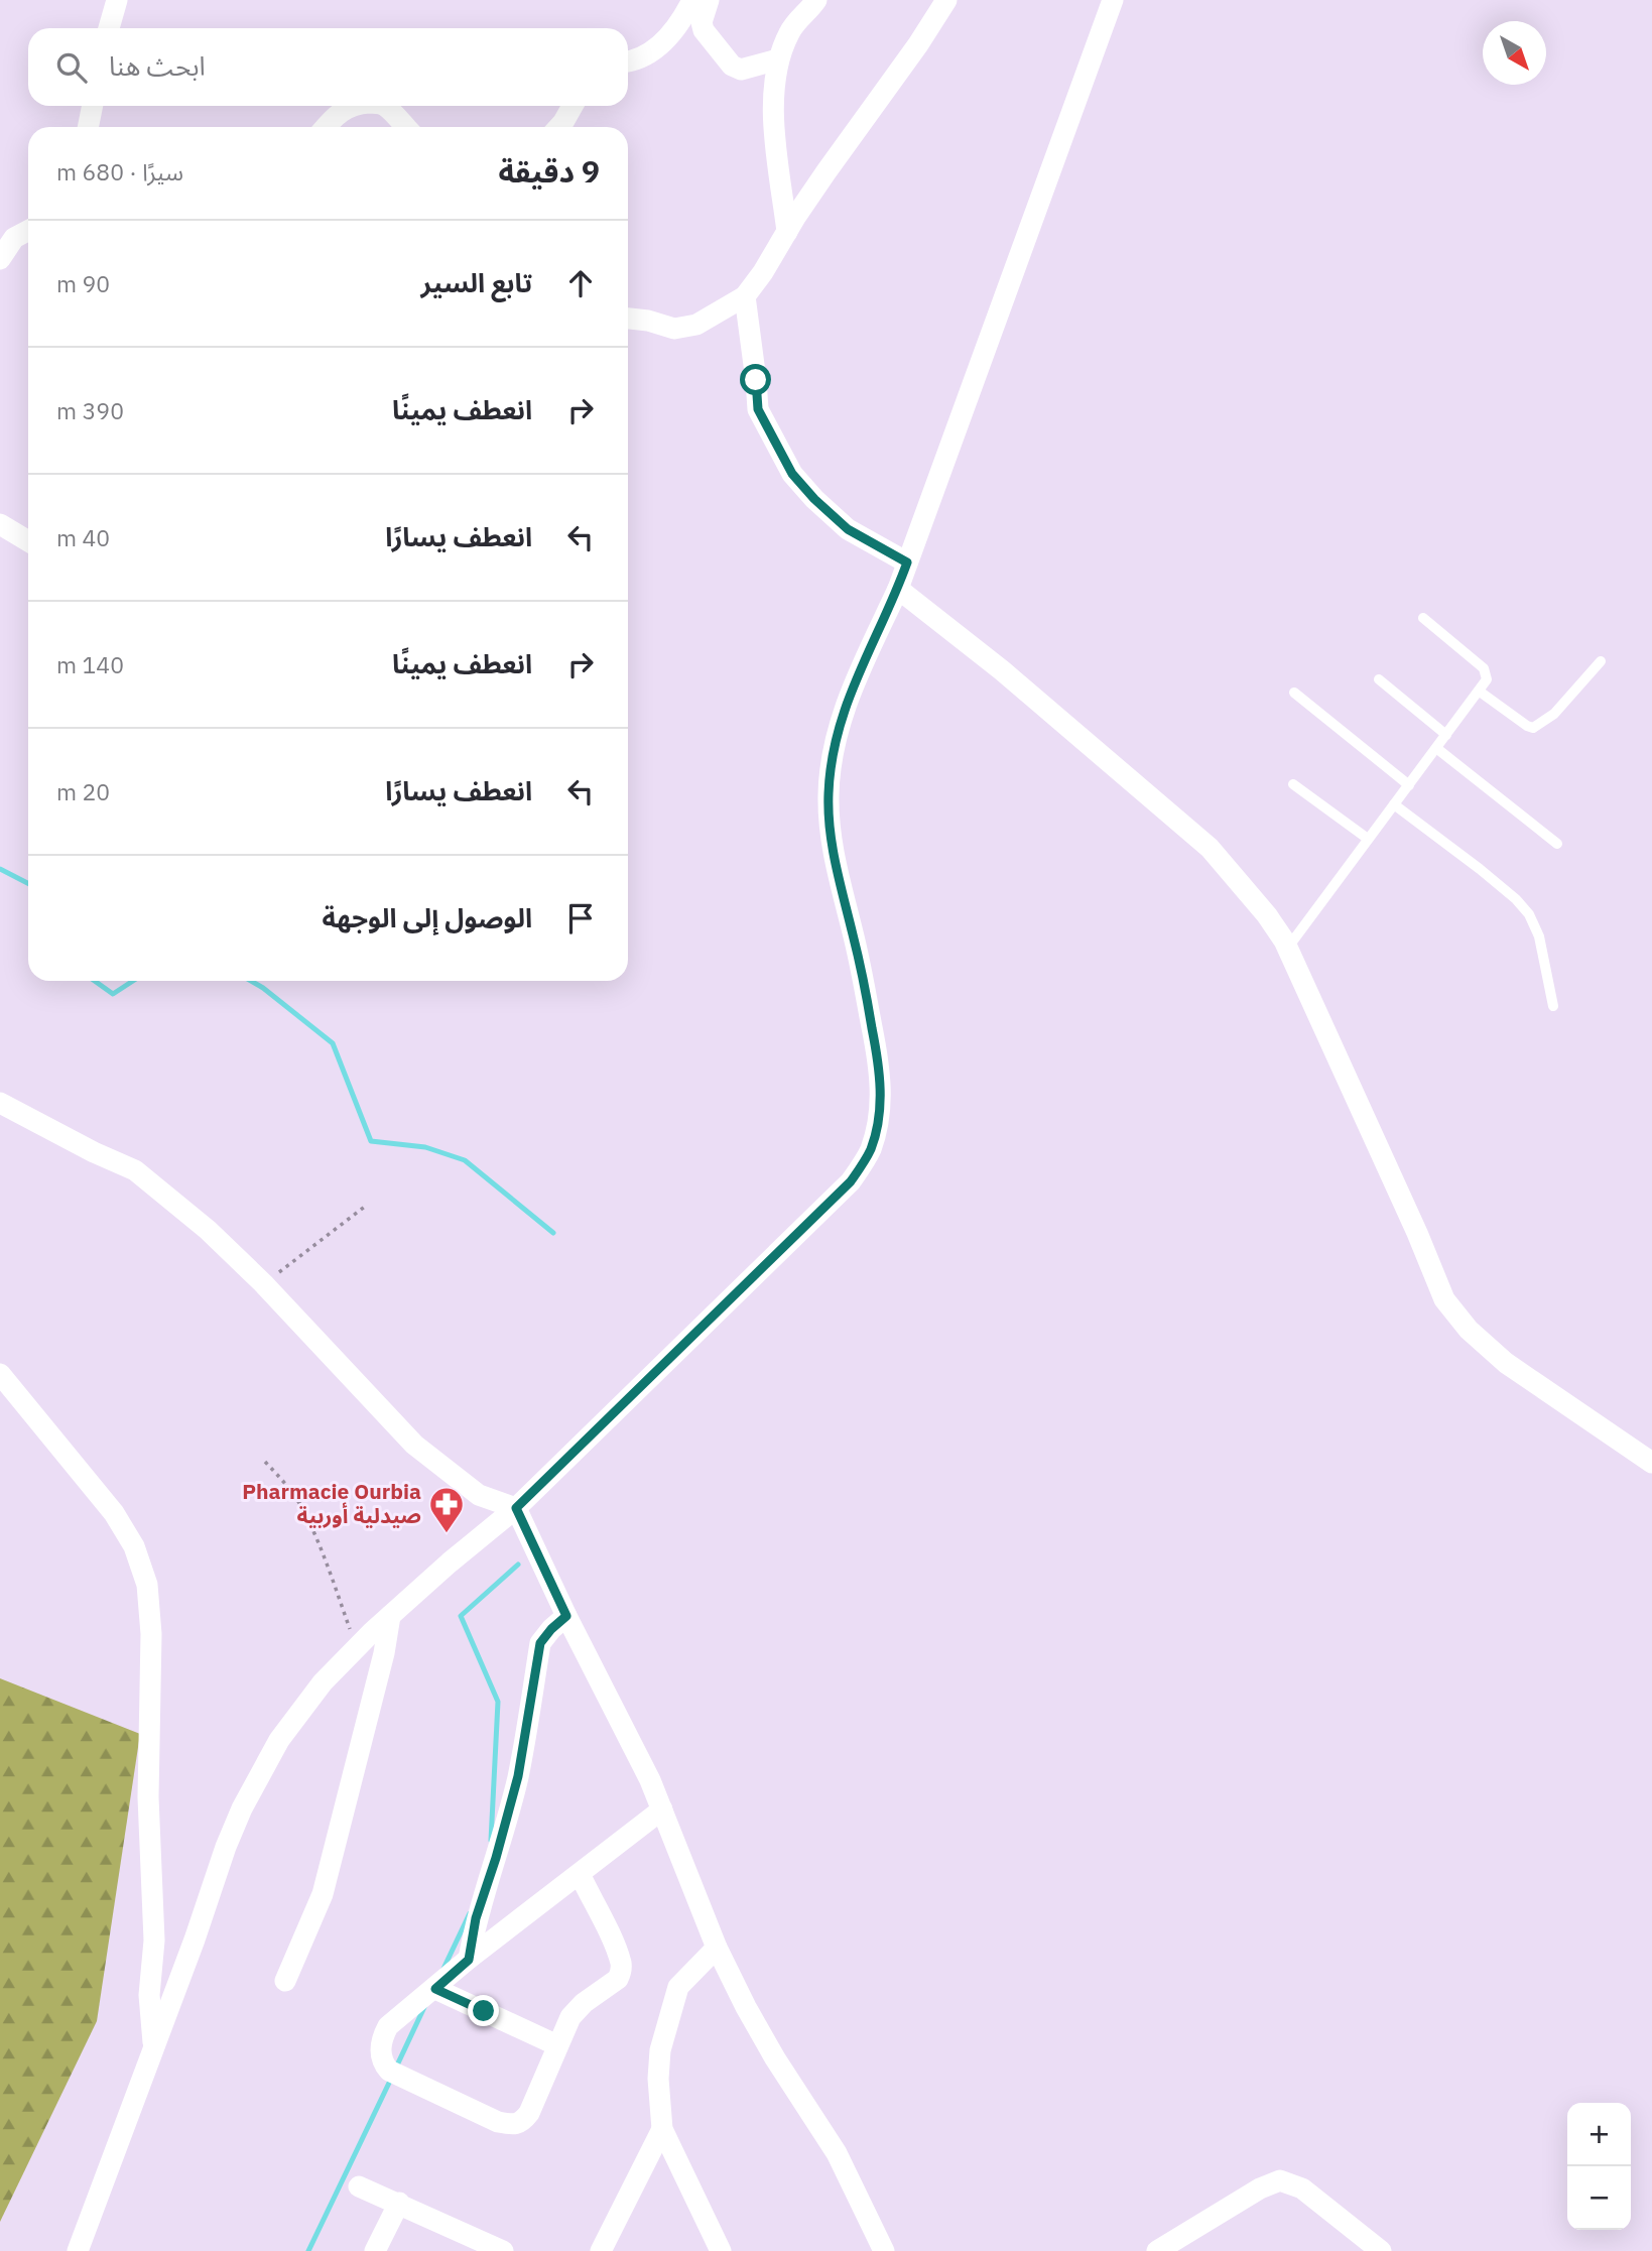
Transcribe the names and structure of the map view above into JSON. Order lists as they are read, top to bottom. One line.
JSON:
{"places":{"pharmacy":["Pharmacie Ourbia صيدلية أوربية"]},"north":"bottom right","page":{"search":"ابحث هنا","heading":["9 دقيقة","سيرًا · 680 m"],"list":[["تابع السير","90 m"],["انعطف يمينًا","390 m"],["انعطف يسارًا","40 m"],["انعطف يمينًا","140 m"],["انعطف يسارًا","20 m"],"الوصول إلى الوجهة"],"map_buttons":["+","−"]}}
